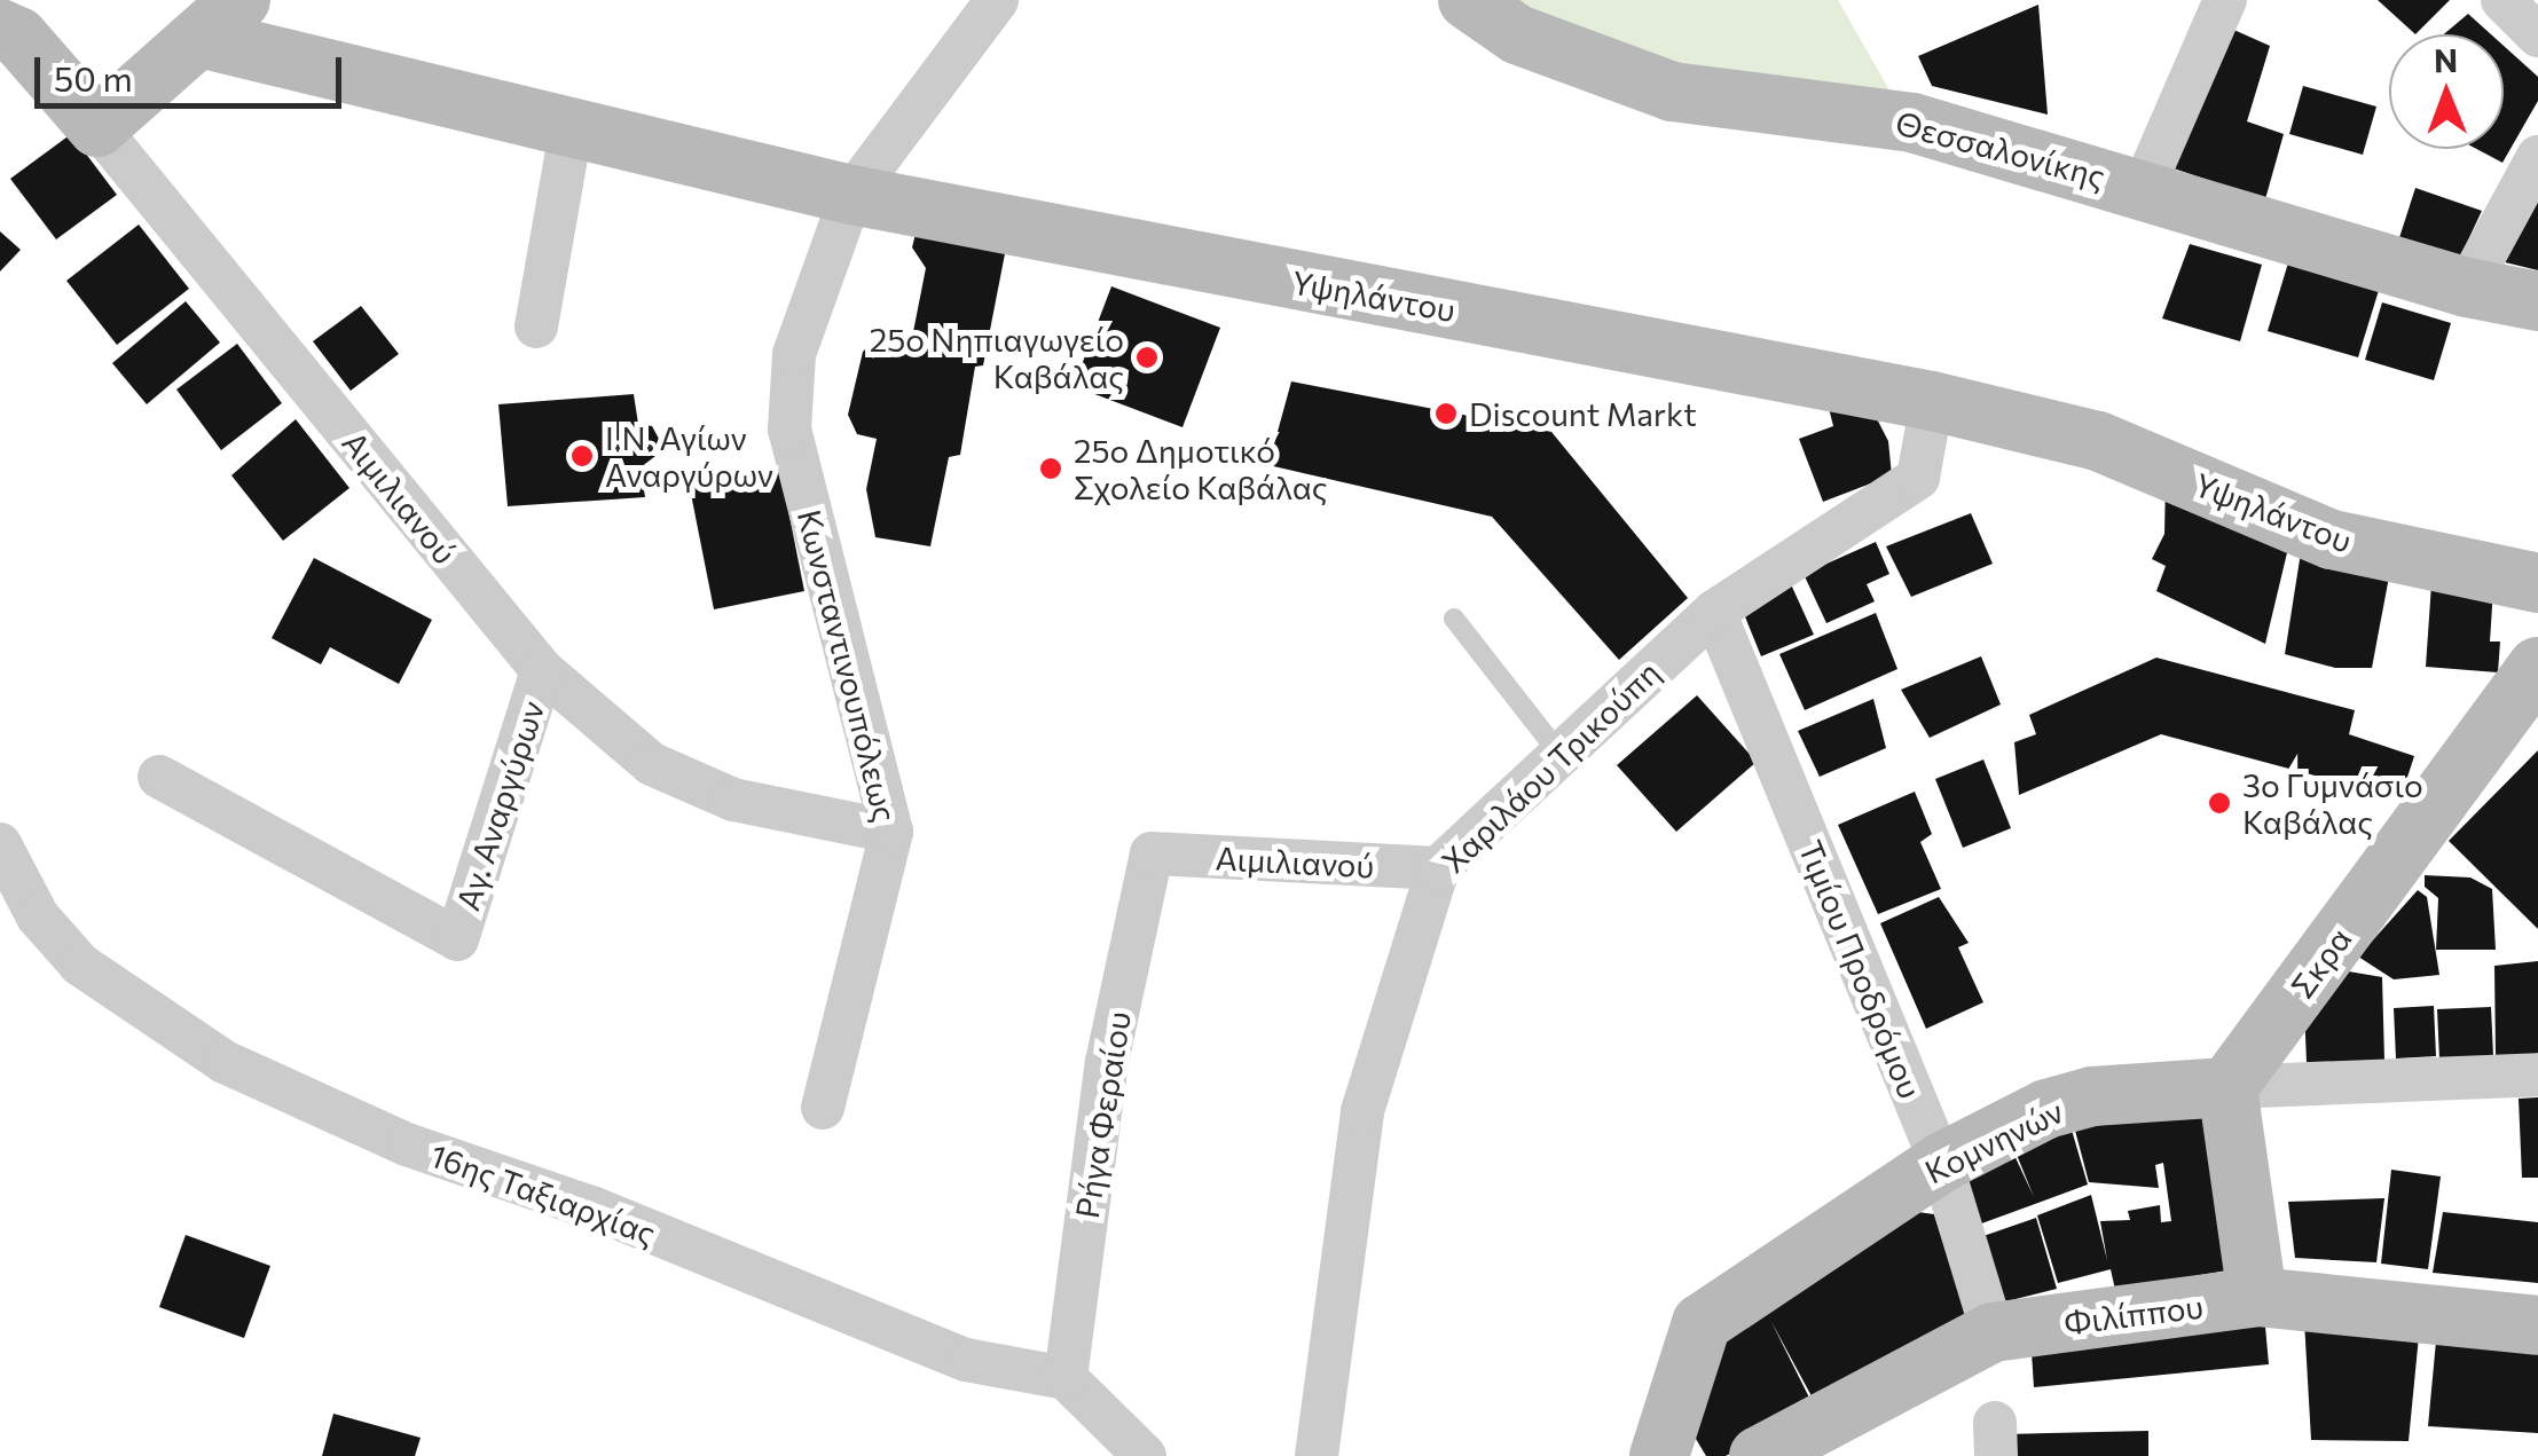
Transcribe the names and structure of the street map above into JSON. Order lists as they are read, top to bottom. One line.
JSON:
{"streets":{"street":["Θεσσαλονίκης","Υψηλάντου","Αιμιλιανού","Κωνσταντινουπόλεως","Χαριλάου Τρικούπη","Αγ. Αναργύρων","Σκρα","Τιμίου Προδρόμου","Ρήγα Φεραίου","Κομνηνών","16ης Ταξιαρχίας","Φιλίππου"]},"crossings":[["Υψηλάντου","Κωνσταντινουπόλεως"],["Υψηλάντου","Χαριλάου Τρικούπη"],["Αιμιλιανού","Κωνσταντινουπόλεως"],["Αιμιλιανού","Χαριλάου Τρικούπη"],["Αιμιλιανού","Αγ. Αναργύρων"],["Αιμιλιανού","Ρήγα Φεραίου"],["Χαριλάου Τρικούπη","Τιμίου Προδρόμου"],["Σκρα","Κομνηνών"],["Τιμίου Προδρόμου","Κομνηνών"],["Τιμίου Προδρόμου","Φιλίππου"],["Ρήγα Φεραίου","16ης Ταξιαρχίας"]],"places":["25ο Νηπιαγωγείο Καβάλας","Discount Markt","Ι.Ν. Αγίων Αναργύρων","25ο Δημοτικό Σχολείο Καβάλας","3ο Γυμνάσιο Καβάλας"],"scale_bar":"50 m","north":"top"}
